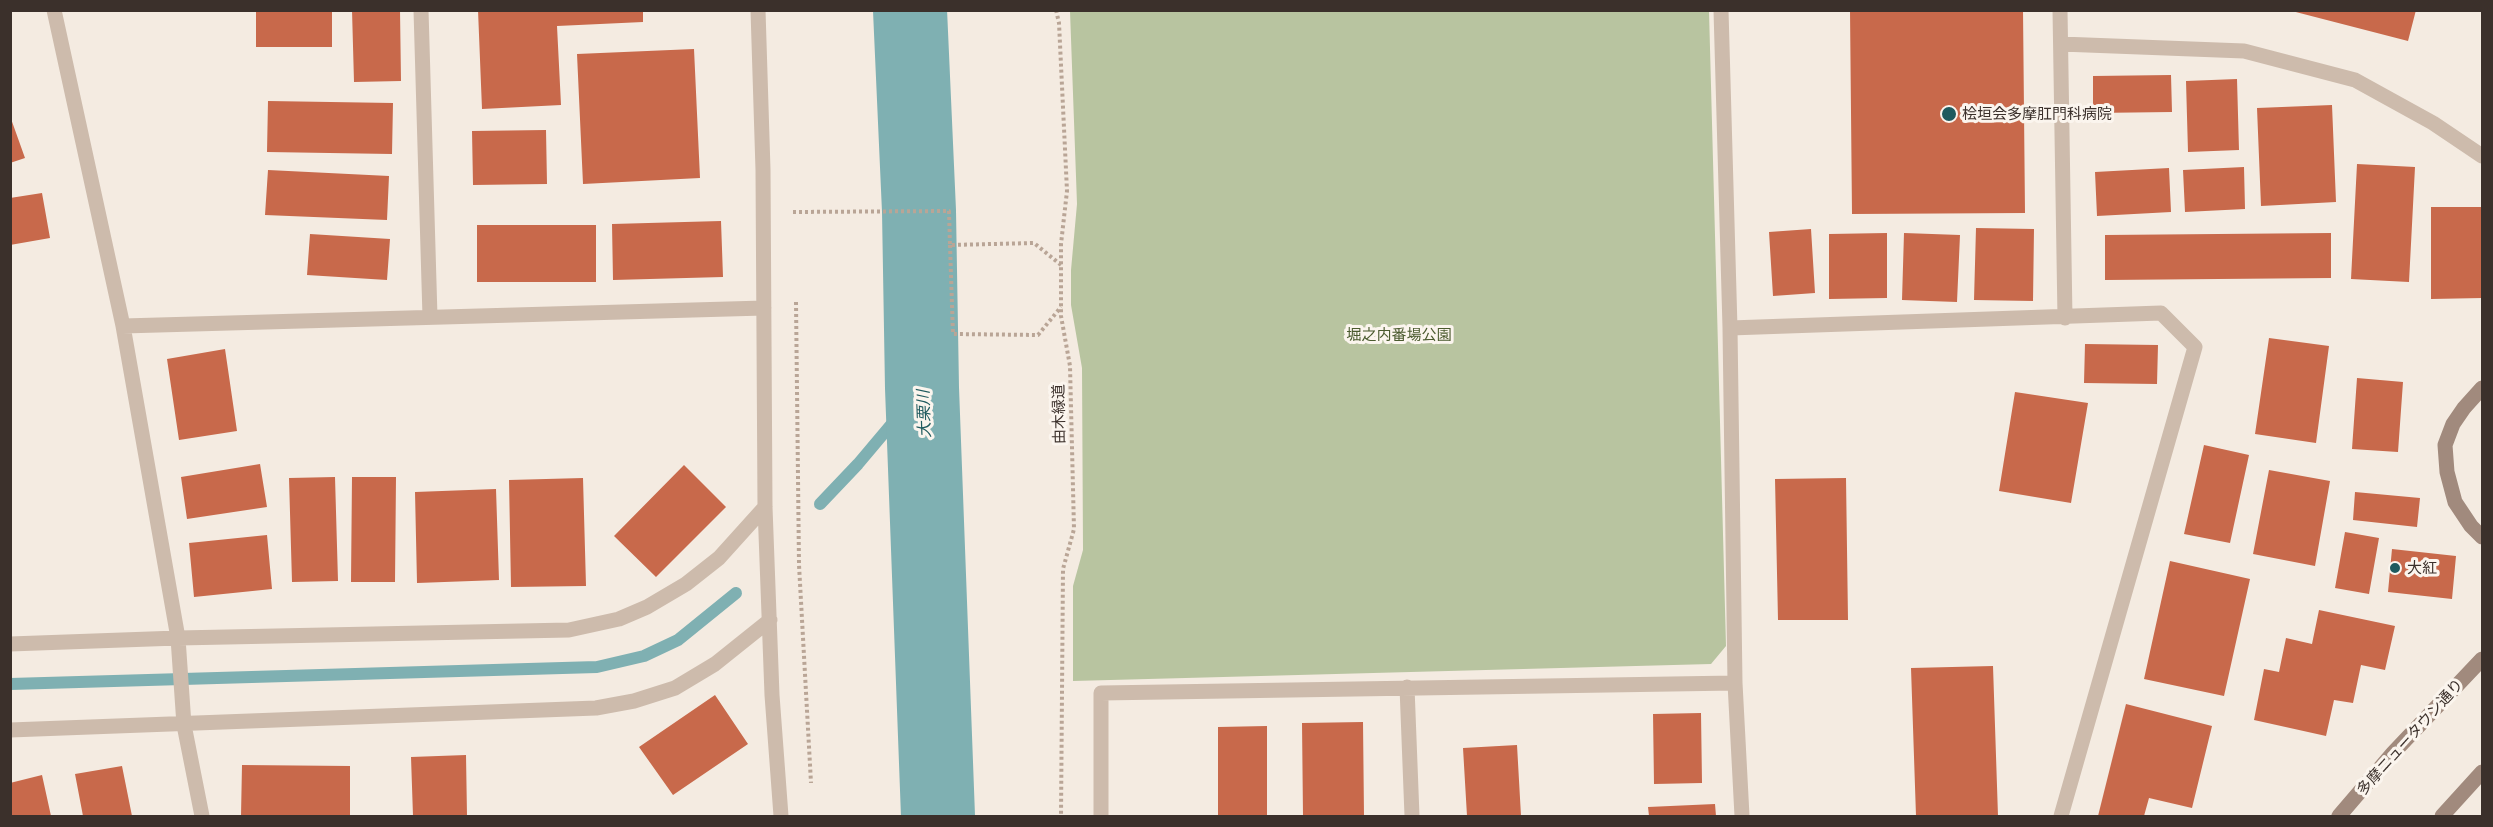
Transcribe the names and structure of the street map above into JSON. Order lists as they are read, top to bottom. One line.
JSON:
{"streets":{"main road":["多摩ニュータウン通り"],"path":["由木緑道"]},"water":["大栗川"],"parks":["堀之内番場公園"],"places":["桧垣会多摩肛門科病院","大紅"]}
